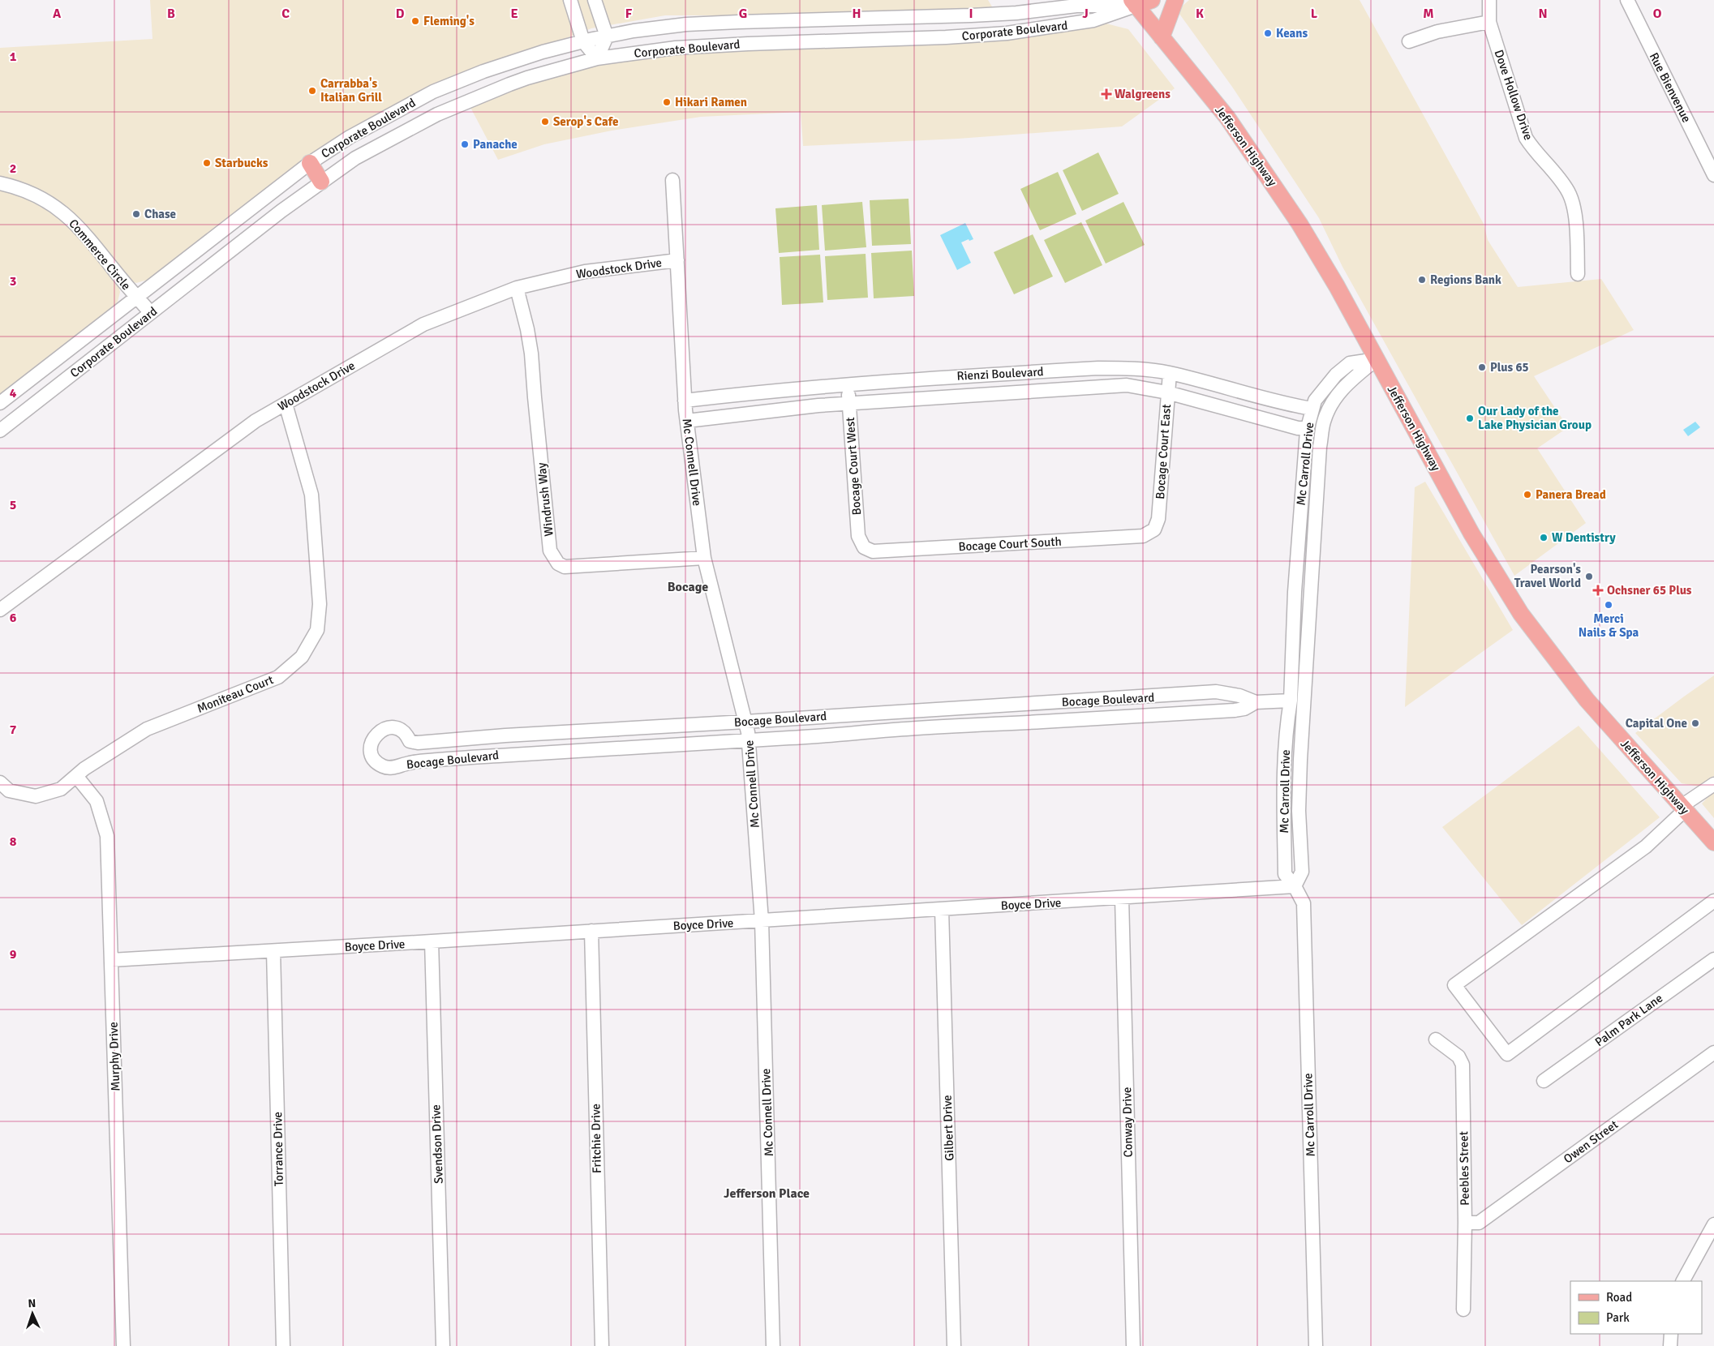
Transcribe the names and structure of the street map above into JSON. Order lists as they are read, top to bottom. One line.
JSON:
{"streets":{"main road":["Jefferson Highway"],"street":["Corporate Boulevard","Rue Bienvenue","Dove Hollow Drive","Commerce Circle","Woodstock Drive","Rienzi Boulevard","Bocage Court East","Mc Connell Drive","Mc Carroll Drive","Bocage Court West","Windrush Way","Bocage Court South","Moniteau Court","Bocage Boulevard","Boyce Drive","Palm Park Lane","Murphy Drive","Conway Drive","Gilbert Drive","Fritchie Drive","Owen Street","Svendson Drive","Torrance Drive","Peebles Street"]},"crossings":[["Corporate Boulevard","Jefferson Highway"],["Corporate Boulevard","Commerce Circle"],["Jefferson Highway","Mc Carroll Drive"],["Woodstock Drive","Mc Connell Drive"],["Woodstock Drive","Windrush Way"],["Woodstock Drive","Moniteau Court"],["Rienzi Boulevard","Bocage Court East"],["Rienzi Boulevard","Mc Connell Drive"],["Rienzi Boulevard","Mc Carroll Drive"],["Rienzi Boulevard","Bocage Court West"],["Bocage Court East","Bocage Court South"],["Mc Connell Drive","Windrush Way"],["Mc Connell Drive","Bocage Boulevard"],["Mc Connell Drive","Boyce Drive"],["Mc Carroll Drive","Bocage Boulevard"],["Mc Carroll Drive","Boyce Drive"],["Bocage Court West","Bocage Court South"],["Moniteau Court","Murphy Drive"],["Boyce Drive","Murphy Drive"],["Boyce Drive","Conway Drive"],["Boyce Drive","Gilbert Drive"],["Boyce Drive","Fritchie Drive"],["Boyce Drive","Svendson Drive"],["Boyce Drive","Torrance Drive"],["Owen Street","Peebles Street"]],"districts":["Bocage","Jefferson Place"],"places":{"other":["Fleming's","Keans","Carrabba's Italian Grill","Hikari Ramen","Serop's Cafe","Panache","Starbucks","Chase","Regions Bank","Plus 65","Our Lady of the Lake Physician Group","Panera Bread","W Dentistry","Pearson's Travel World","Merci Nails & Spa","Capital One"],"health":["Walgreens","Ochsner 65 Plus"]},"legend":["Road","Park"],"north":"top","grid":{"columns":["A","B","C","D","E","F","G","H","I","J","K","L","M","N","O"],"rows":["1","2","3","4","5","6","7","8","9"]}}
